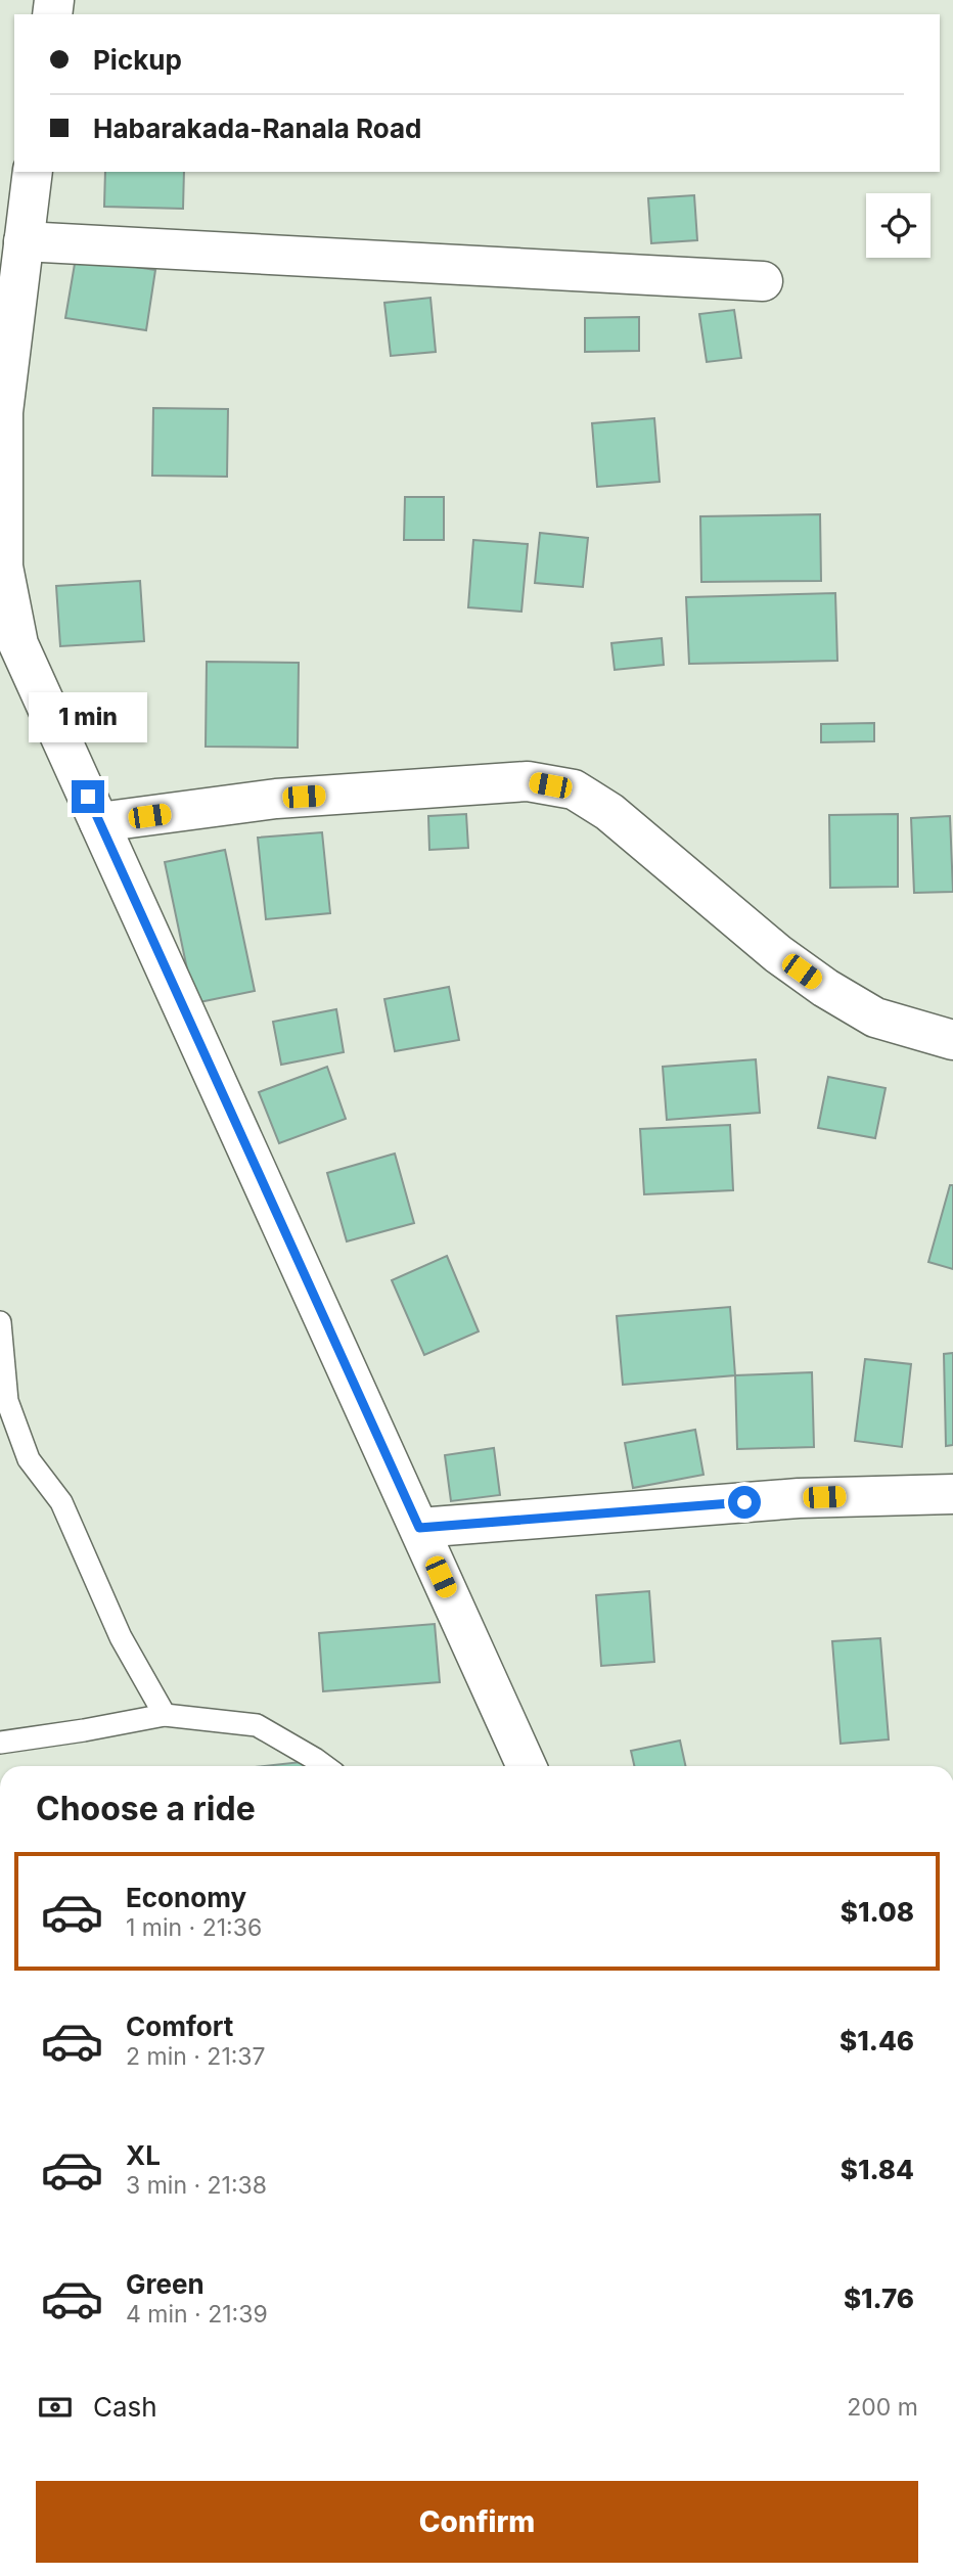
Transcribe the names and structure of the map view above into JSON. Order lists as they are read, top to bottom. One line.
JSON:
{"page":{"banner":["Pickup","Habarakada-Ranala Road"],"bubble":"1 min","heading":"Choose a ride","list":[{"name":"Economy","note":"1 min · 21:36","value":"$1.08"},{"name":"Comfort","note":"2 min · 21:37","value":"$1.46"},{"name":"XL","note":"3 min · 21:38","value":"$1.84"},{"name":"Green","note":"4 min · 21:39","value":"$1.76"}],"pay":["Cash","200 m"],"buttons":"Confirm"}}
